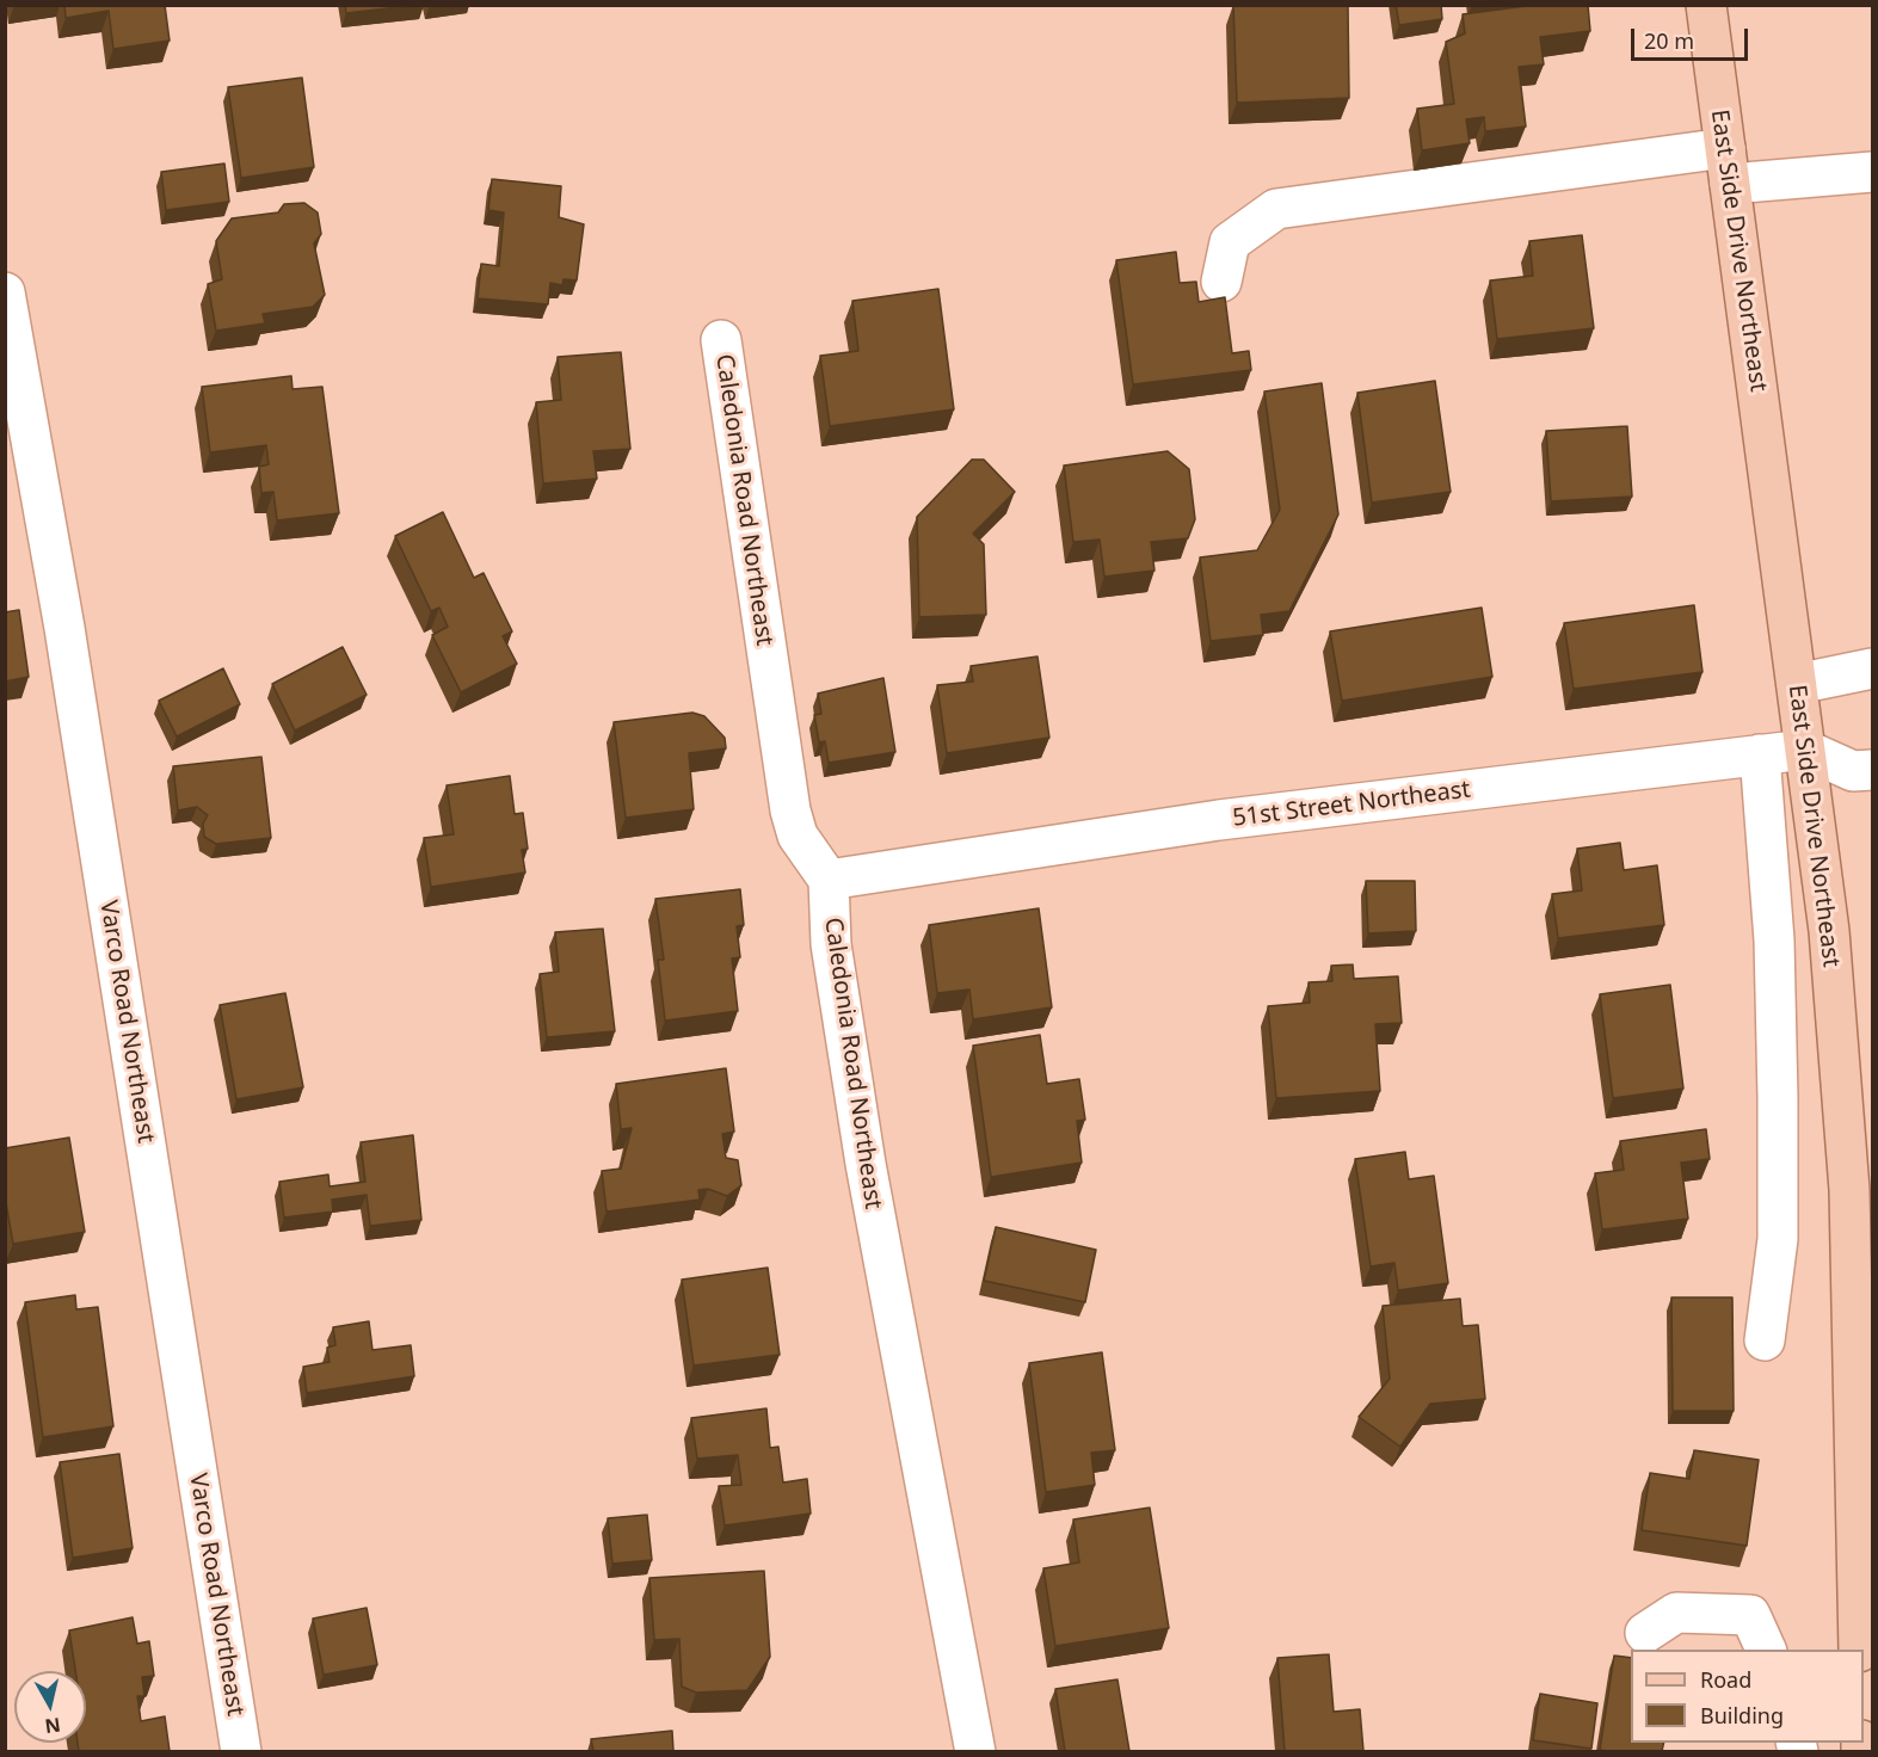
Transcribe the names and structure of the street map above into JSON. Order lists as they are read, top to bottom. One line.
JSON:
{"streets":{"main road":["East Side Drive Northeast"],"street":["Caledonia Road Northeast","51st Street Northeast","Varco Road Northeast"]},"crossings":[["East Side Drive Northeast","51st Street Northeast"],["Caledonia Road Northeast","51st Street Northeast"]],"legend":["Road","Building"],"scale_bar":"20 m","north":"bottom"}
